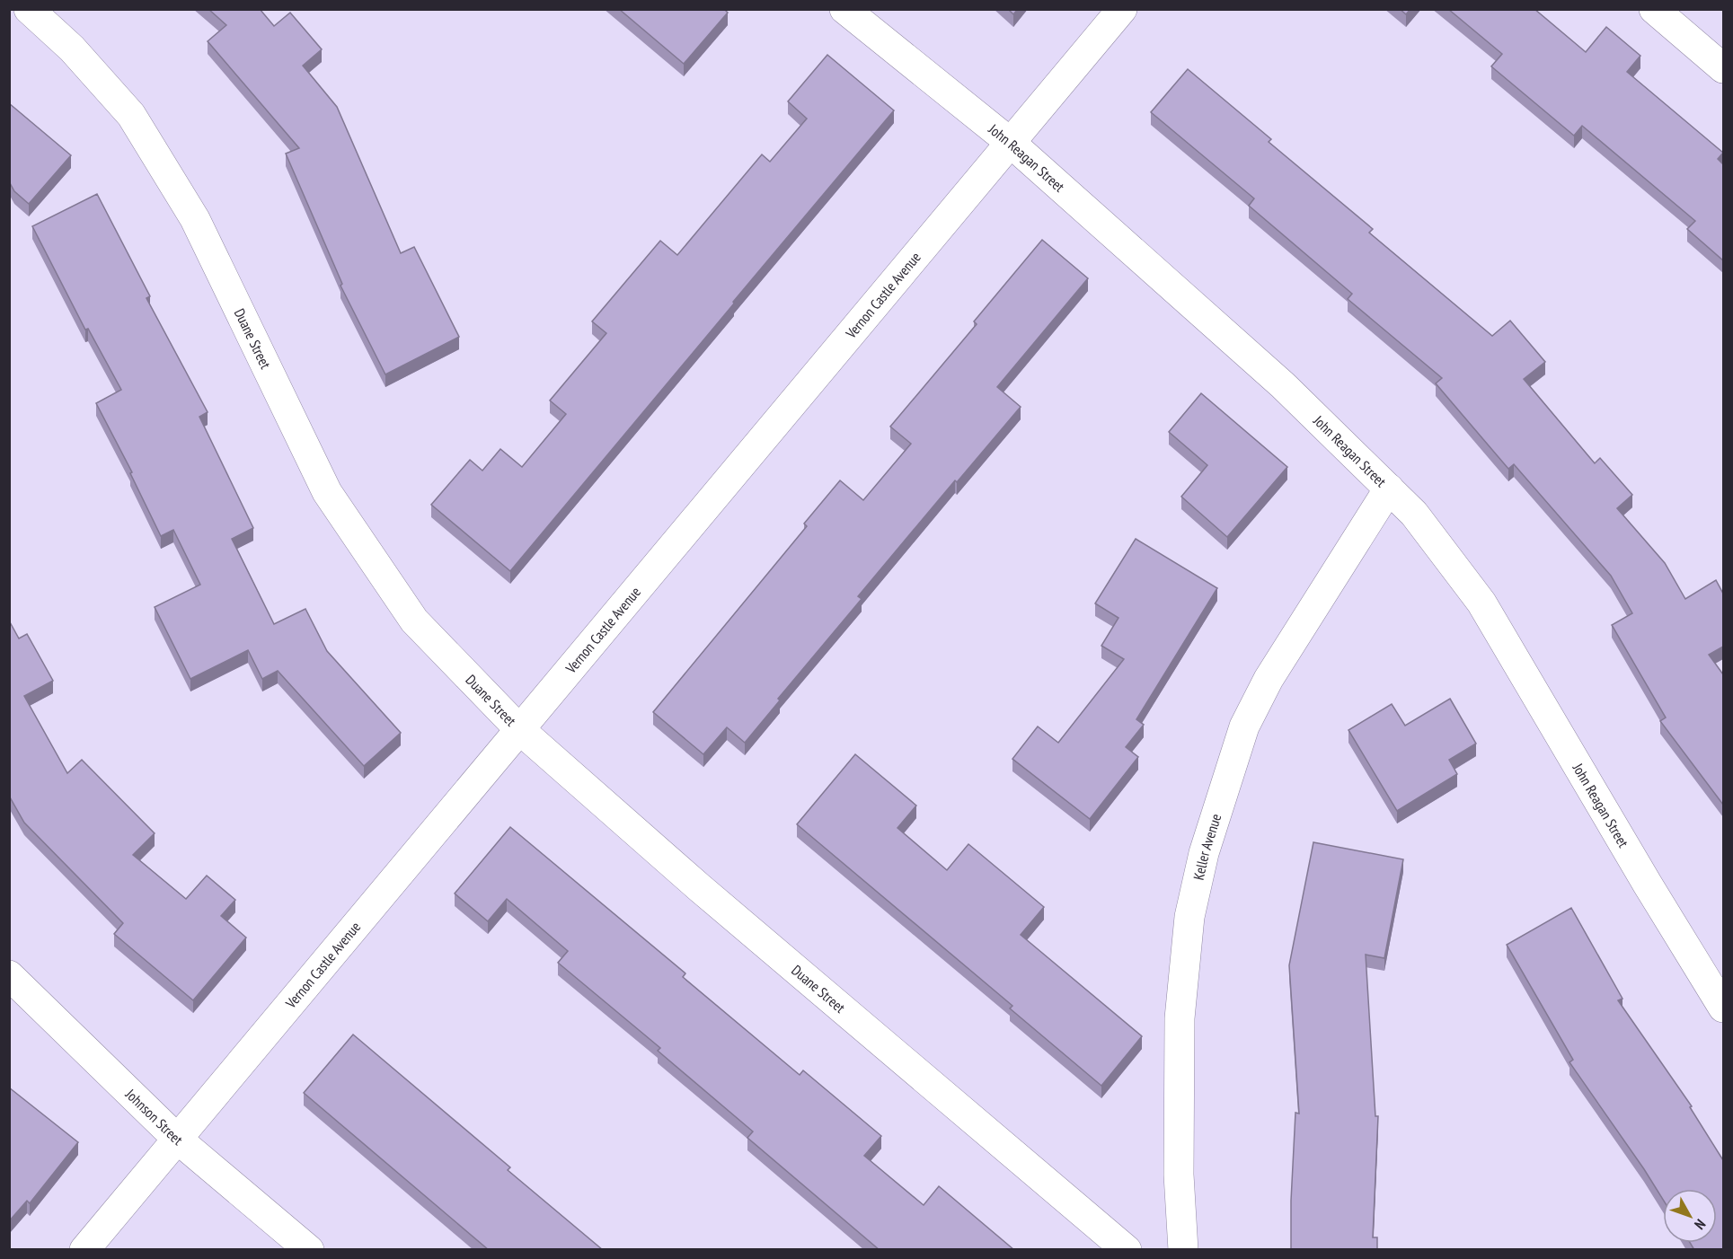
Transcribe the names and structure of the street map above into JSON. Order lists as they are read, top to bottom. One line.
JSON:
{"streets":{"street":["John Reagan Street","Vernon Castle Avenue","Duane Street","Keller Avenue","Johnson Street"]},"crossings":[["John Reagan Street","Vernon Castle Avenue"],["John Reagan Street","Keller Avenue"],["Vernon Castle Avenue","Duane Street"],["Vernon Castle Avenue","Johnson Street"]],"north":"bottom right"}
